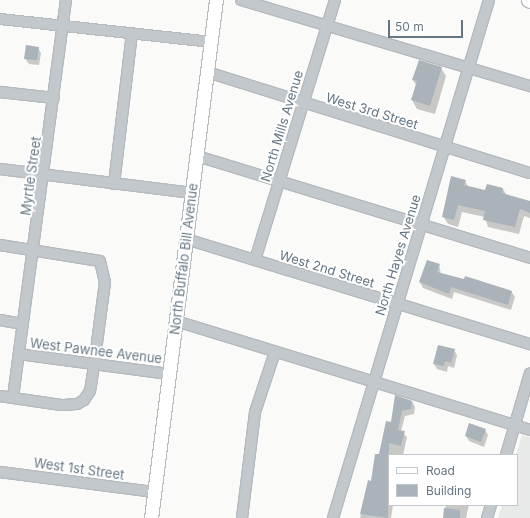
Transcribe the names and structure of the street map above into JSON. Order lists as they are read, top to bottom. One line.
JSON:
{"streets":{"main road":["North Buffalo Bill Avenue"],"street":["West 3rd Street","North Mills Avenue","Myrtle Street","North Hayes Avenue","West 2nd Street","West Pawnee Avenue","West 1st Street"]},"crossings":[["West 3rd Street","North Mills Avenue"],["West 3rd Street","North Hayes Avenue"],["West 3rd Street","North Buffalo Bill Avenue"],["North Mills Avenue","West 2nd Street"],["Myrtle Street","West Pawnee Avenue"],["North Hayes Avenue","West 2nd Street"],["North Buffalo Bill Avenue","West 2nd Street"],["North Buffalo Bill Avenue","West Pawnee Avenue"],["North Buffalo Bill Avenue","West 1st Street"]],"legend":["Road","Building"],"scale_bar":"50 m"}
